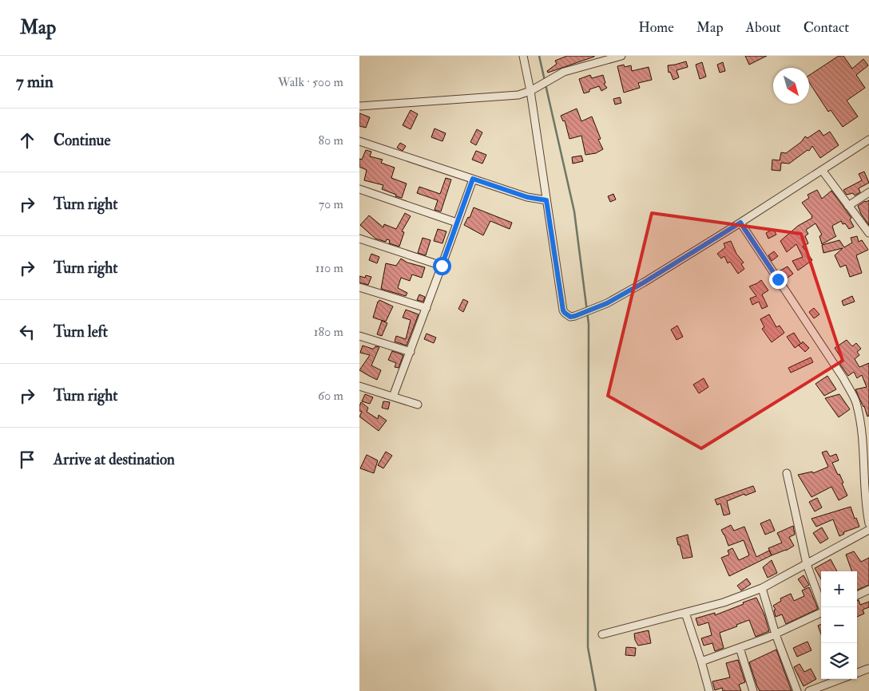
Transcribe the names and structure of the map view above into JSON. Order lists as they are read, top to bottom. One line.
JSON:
{"north":"bottom right","page":{"header":"Map","nav":["Home","Map","About","Contact"],"heading":["7 min","Walk · 500 m"],"list":[["Continue","80 m"],["Turn right","70 m"],["Turn right","110 m"],["Turn left","180 m"],["Turn right","60 m"],"Arrive at destination"],"map_buttons":["+","−"]}}
